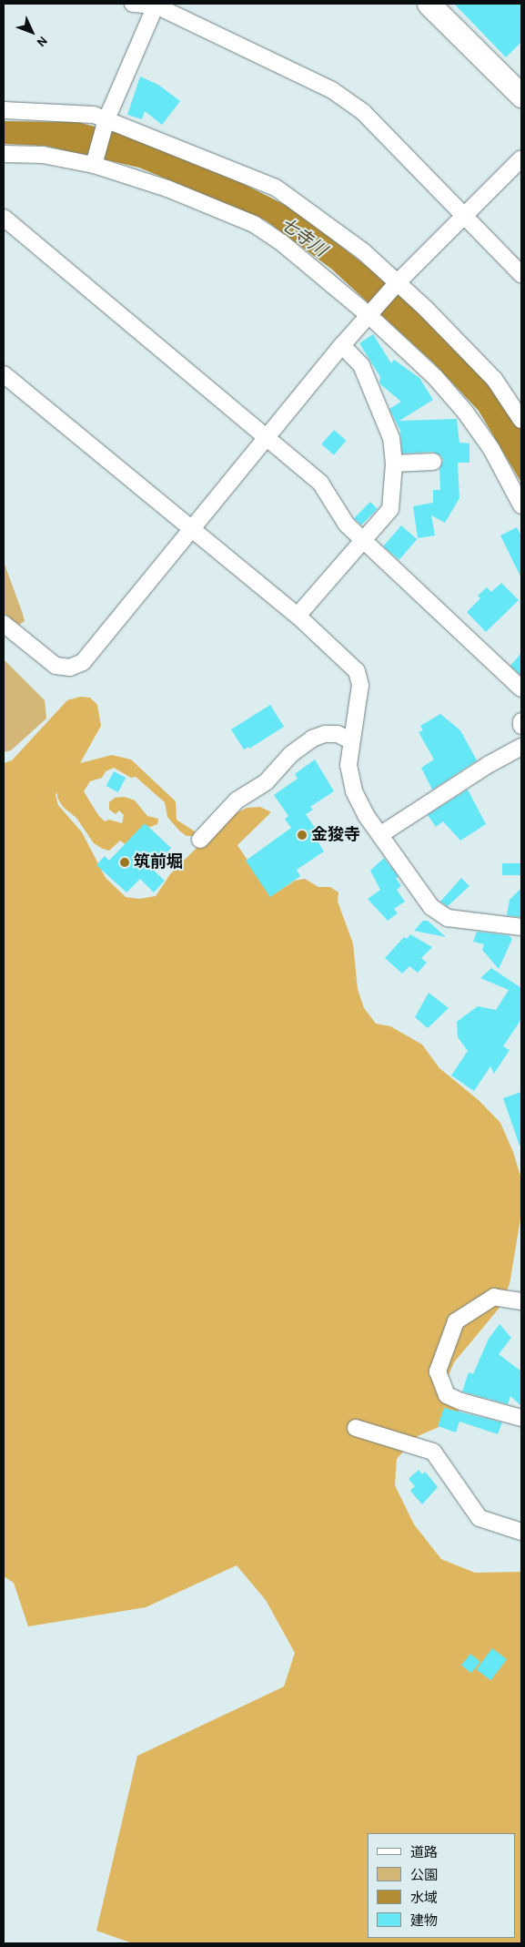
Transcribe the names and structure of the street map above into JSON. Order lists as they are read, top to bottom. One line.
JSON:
{"water":["七寺川"],"places":["金狻寺","筑前堀"],"legend":["道路","公園","水域","建物"],"north":"bottom right"}
